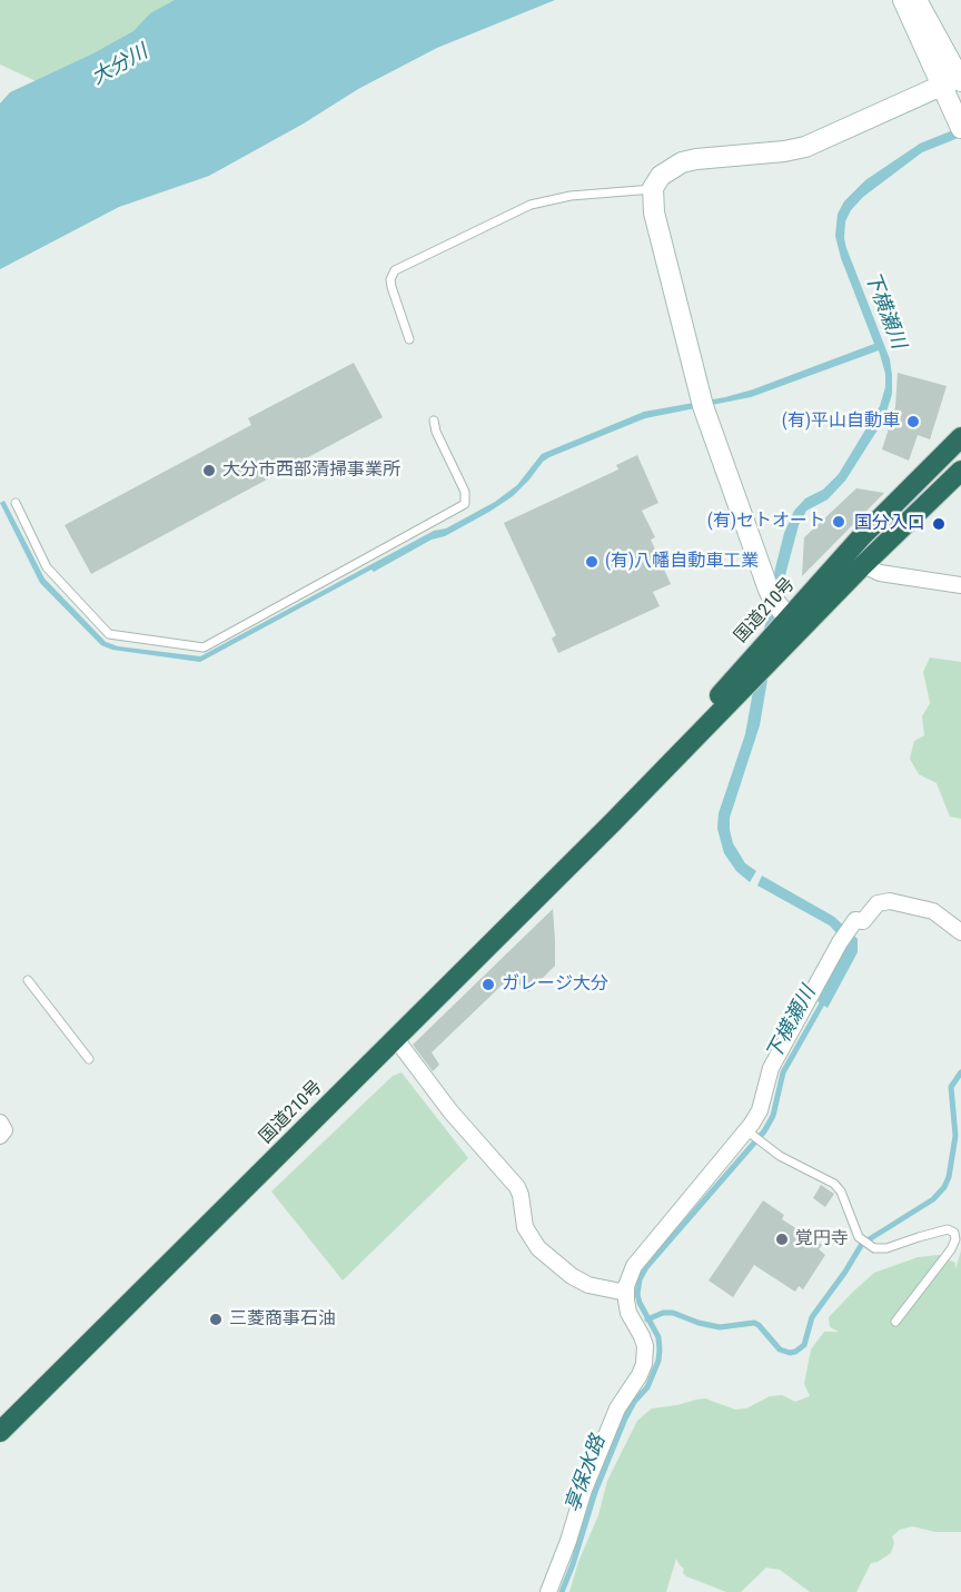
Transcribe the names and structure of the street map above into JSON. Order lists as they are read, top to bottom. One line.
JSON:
{"streets":{"highway":["国道210号"]},"water":["大分川","下横瀬川","享保水路"],"places":["(有)平山自動車","大分市西部清掃事業所","(有)セトオート","国分入口","(有)八幡自動車工業","ガレージ大分","覚円寺","三菱商事石油"]}
